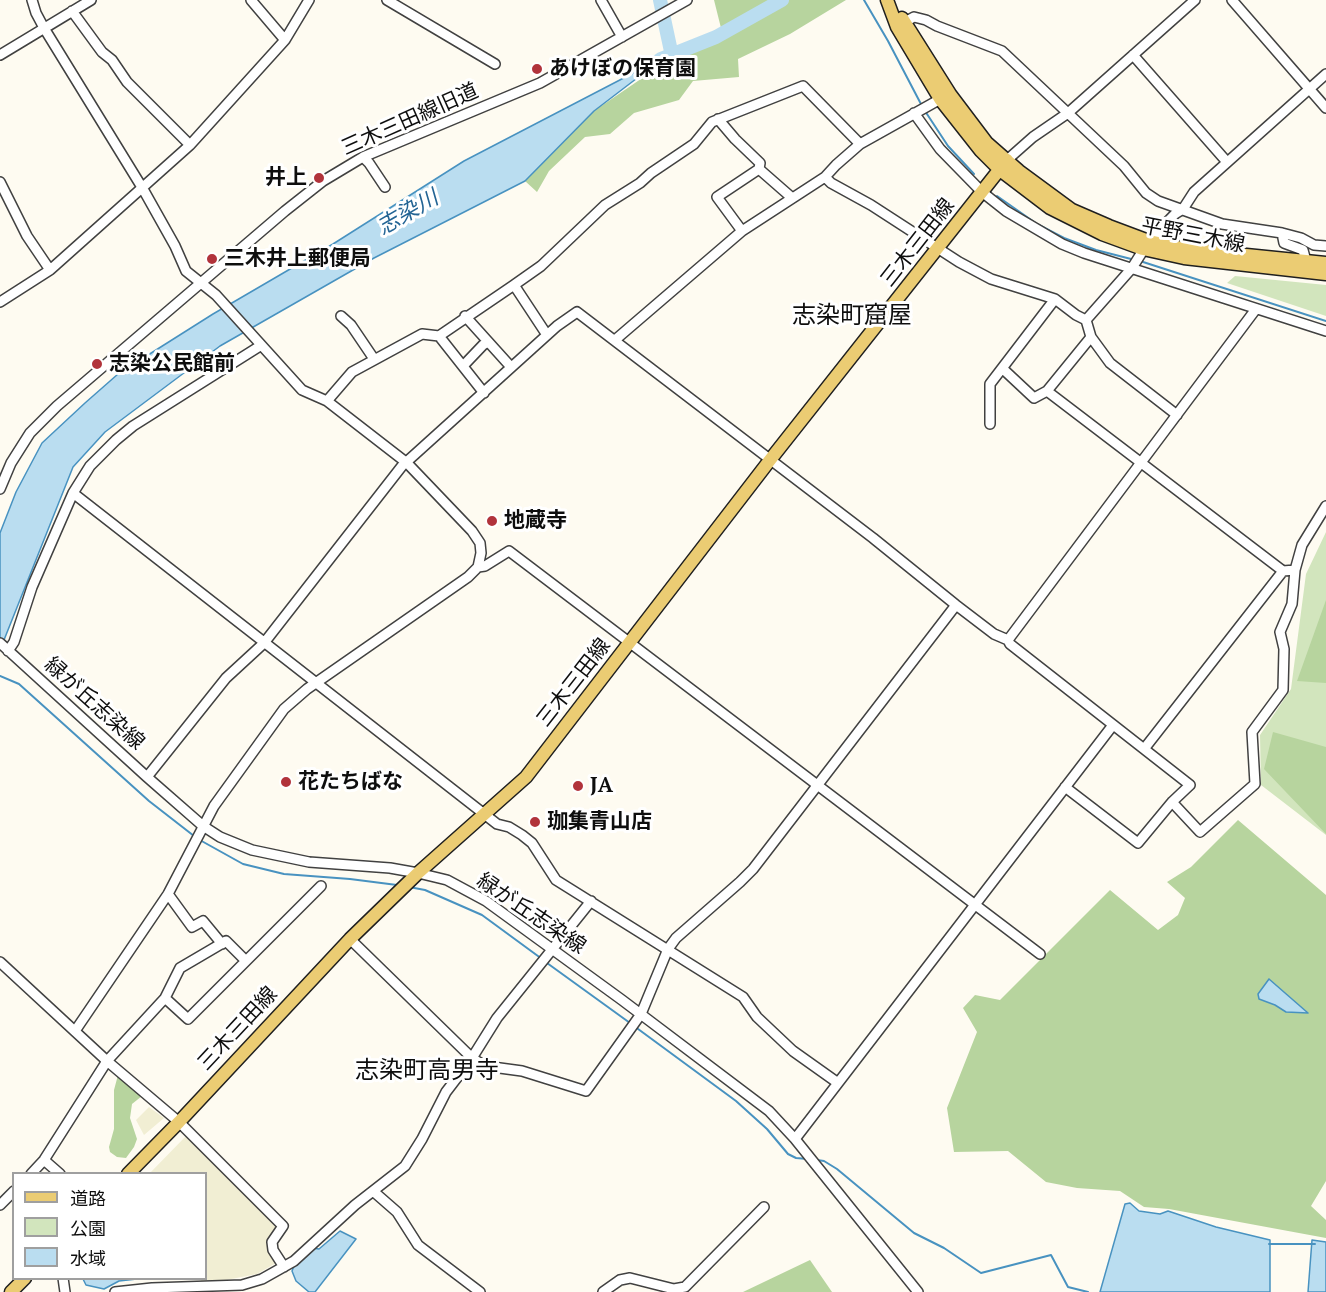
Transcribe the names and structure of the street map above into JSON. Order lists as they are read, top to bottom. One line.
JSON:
{"streets":{"main road":["平野三木線","三木三田線"],"street":["三木三田線旧道","緑が丘志染線"]},"crossings":[["平野三木線","三木三田線"],["三木三田線","緑が丘志染線"]],"districts":["志染町窟屋","志染町高男寺"],"water":["志染川"],"places":["あけぼの保育園","井上","三木井上郵便局","志染公民館前","地蔵寺","花たちばな","JA","珈集青山店"],"legend":["道路","公園","水域"]}
